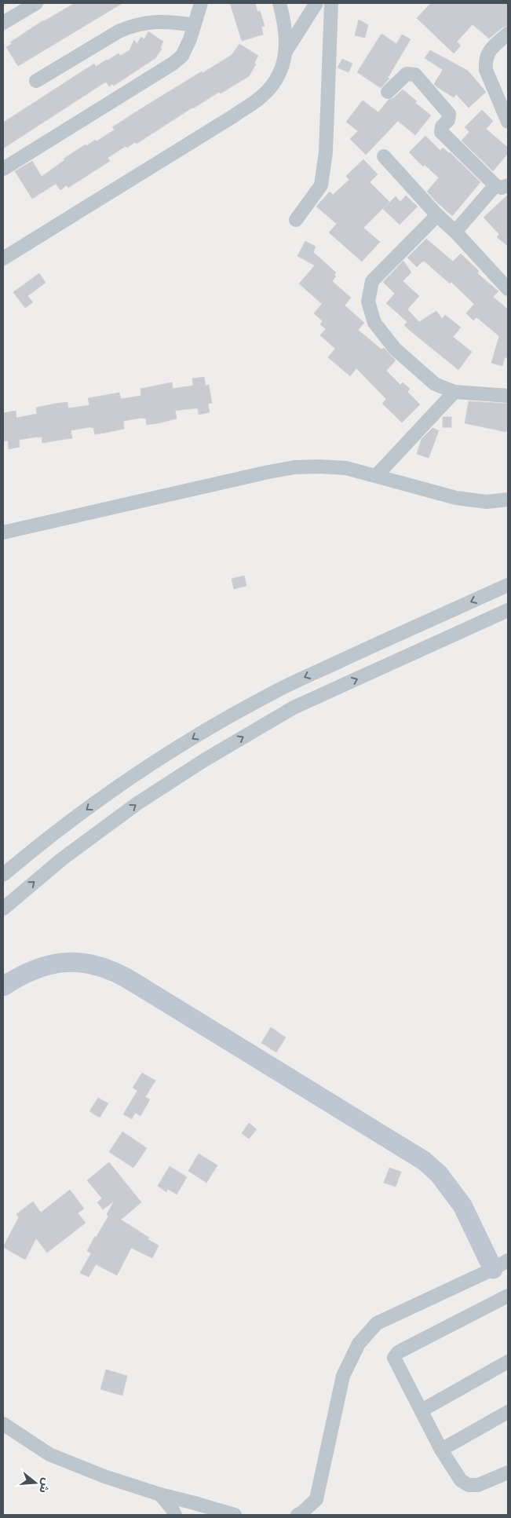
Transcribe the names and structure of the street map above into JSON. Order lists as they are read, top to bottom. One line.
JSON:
{"north":"right"}
